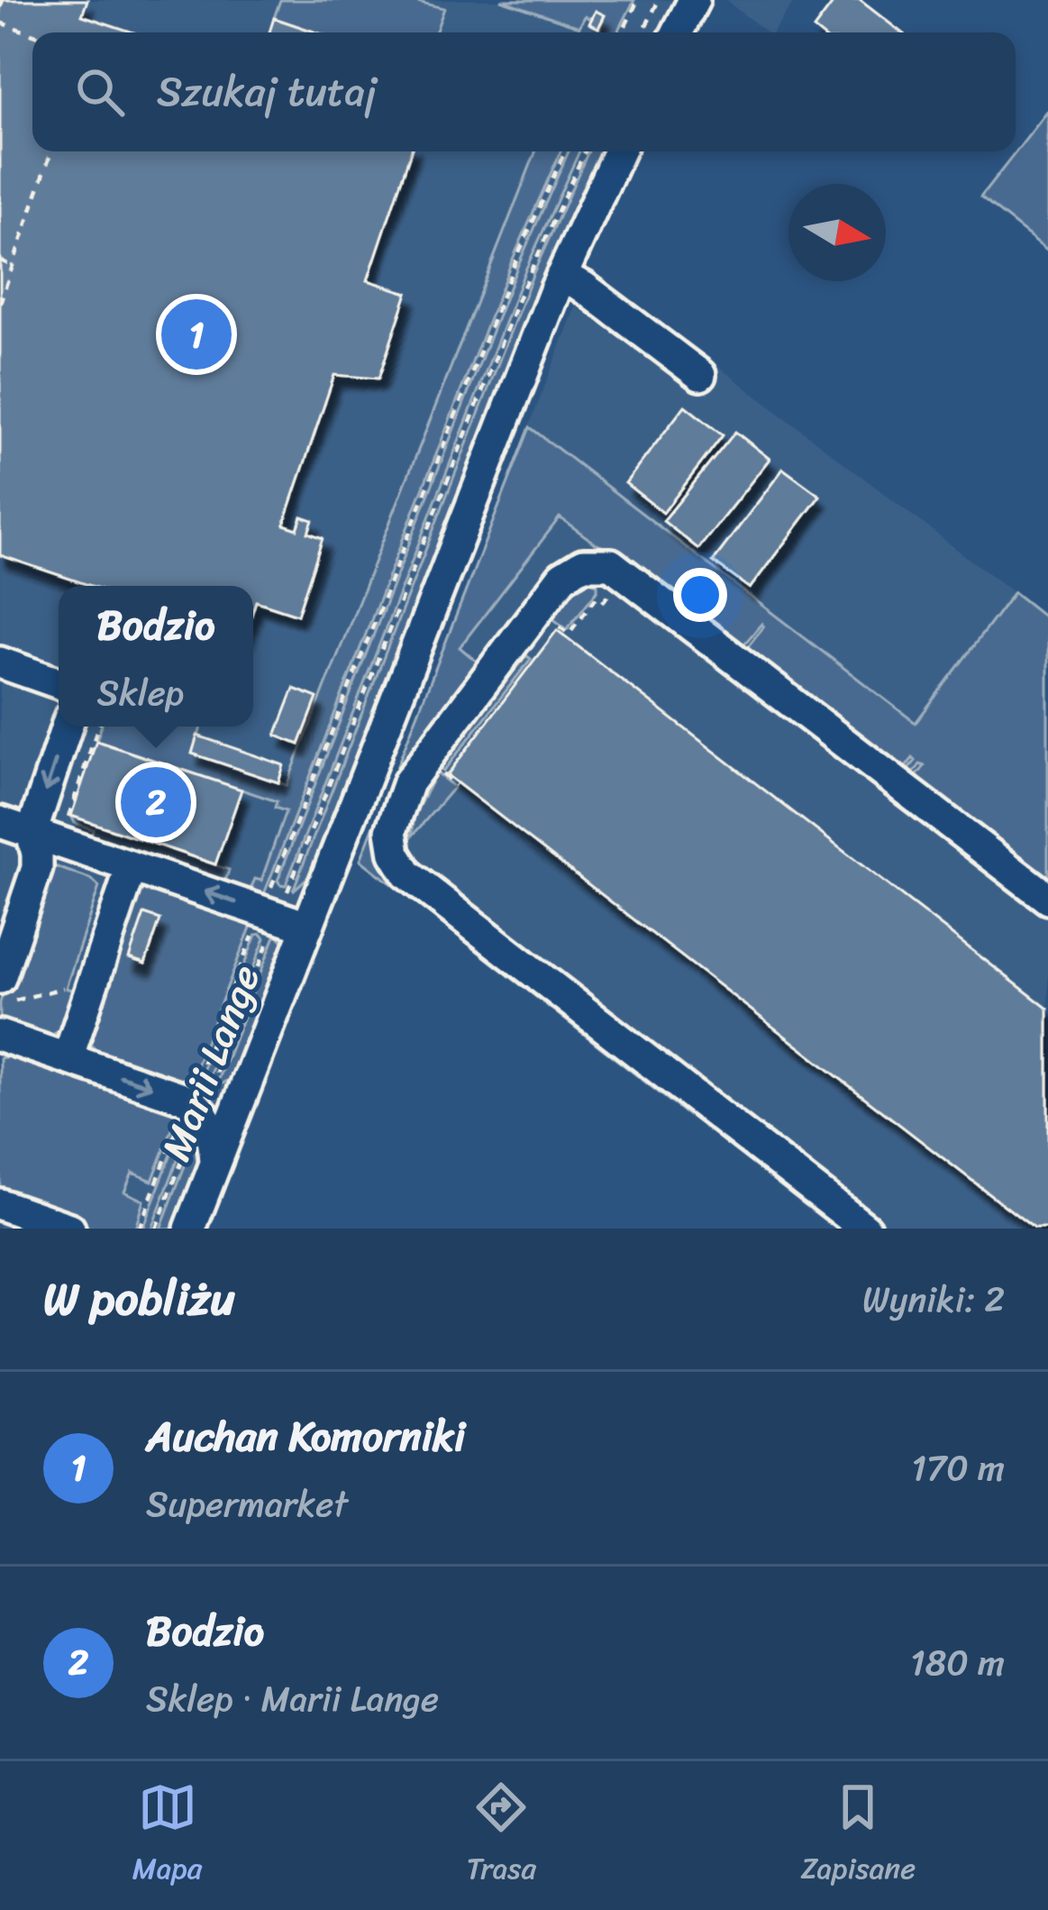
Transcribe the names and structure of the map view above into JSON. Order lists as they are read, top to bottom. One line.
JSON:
{"streets":{"street":["Marii Lange"]},"north":"right","page":{"search":"Szukaj tutaj","pins":["1","2"],"popup":["Bodzio","Sklep"],"heading":["W pobliżu","Wyniki: 2"],"list":[{"mark":"1","name":"Auchan Komorniki","note":"Supermarket","value":"170 m"},{"mark":"2","name":"Bodzio","note":"Sklep · Marii Lange","value":"180 m"}],"nav":["Mapa","Trasa","Zapisane"]}}
